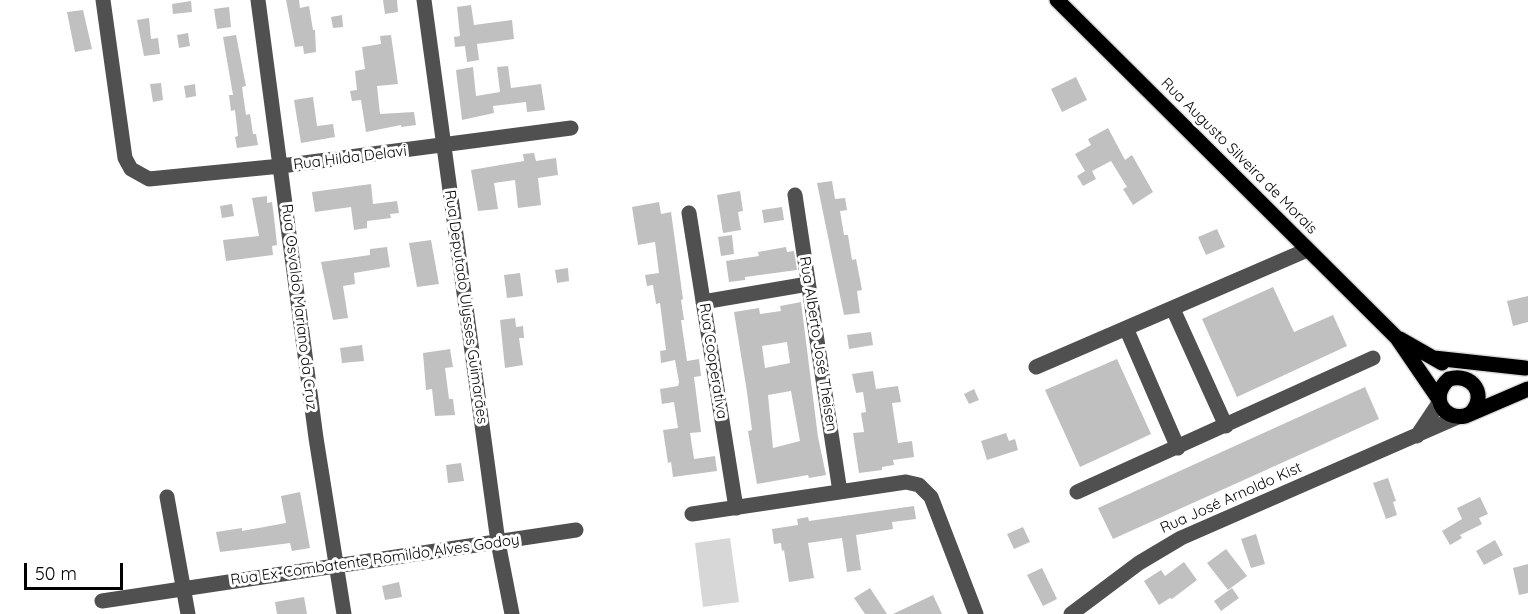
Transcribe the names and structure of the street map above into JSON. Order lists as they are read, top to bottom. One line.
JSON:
{"streets":{"main road":["Rua Augusto Silveira de Morais","Rua José Arnoldo Kist"],"street":["Rua Hilda Delavi","Rua Osvaldo Mariano da Cruz","Rua Deputado Ulysses Guimarães","Rua Alberto José Theisen","Rua Cooperativa","Rua Ex-Combatente Romildo Alves Godoy"]},"crossings":[["Rua Augusto Silveira de Morais","Rua José Arnoldo Kist"],["Rua Hilda Delavi","Rua Osvaldo Mariano da Cruz"],["Rua Hilda Delavi","Rua Deputado Ulysses Guimarães"],["Rua Osvaldo Mariano da Cruz","Rua Ex-Combatente Romildo Alves Godoy"],["Rua Deputado Ulysses Guimarães","Rua Ex-Combatente Romildo Alves Godoy"]],"scale_bar":"50 m"}
